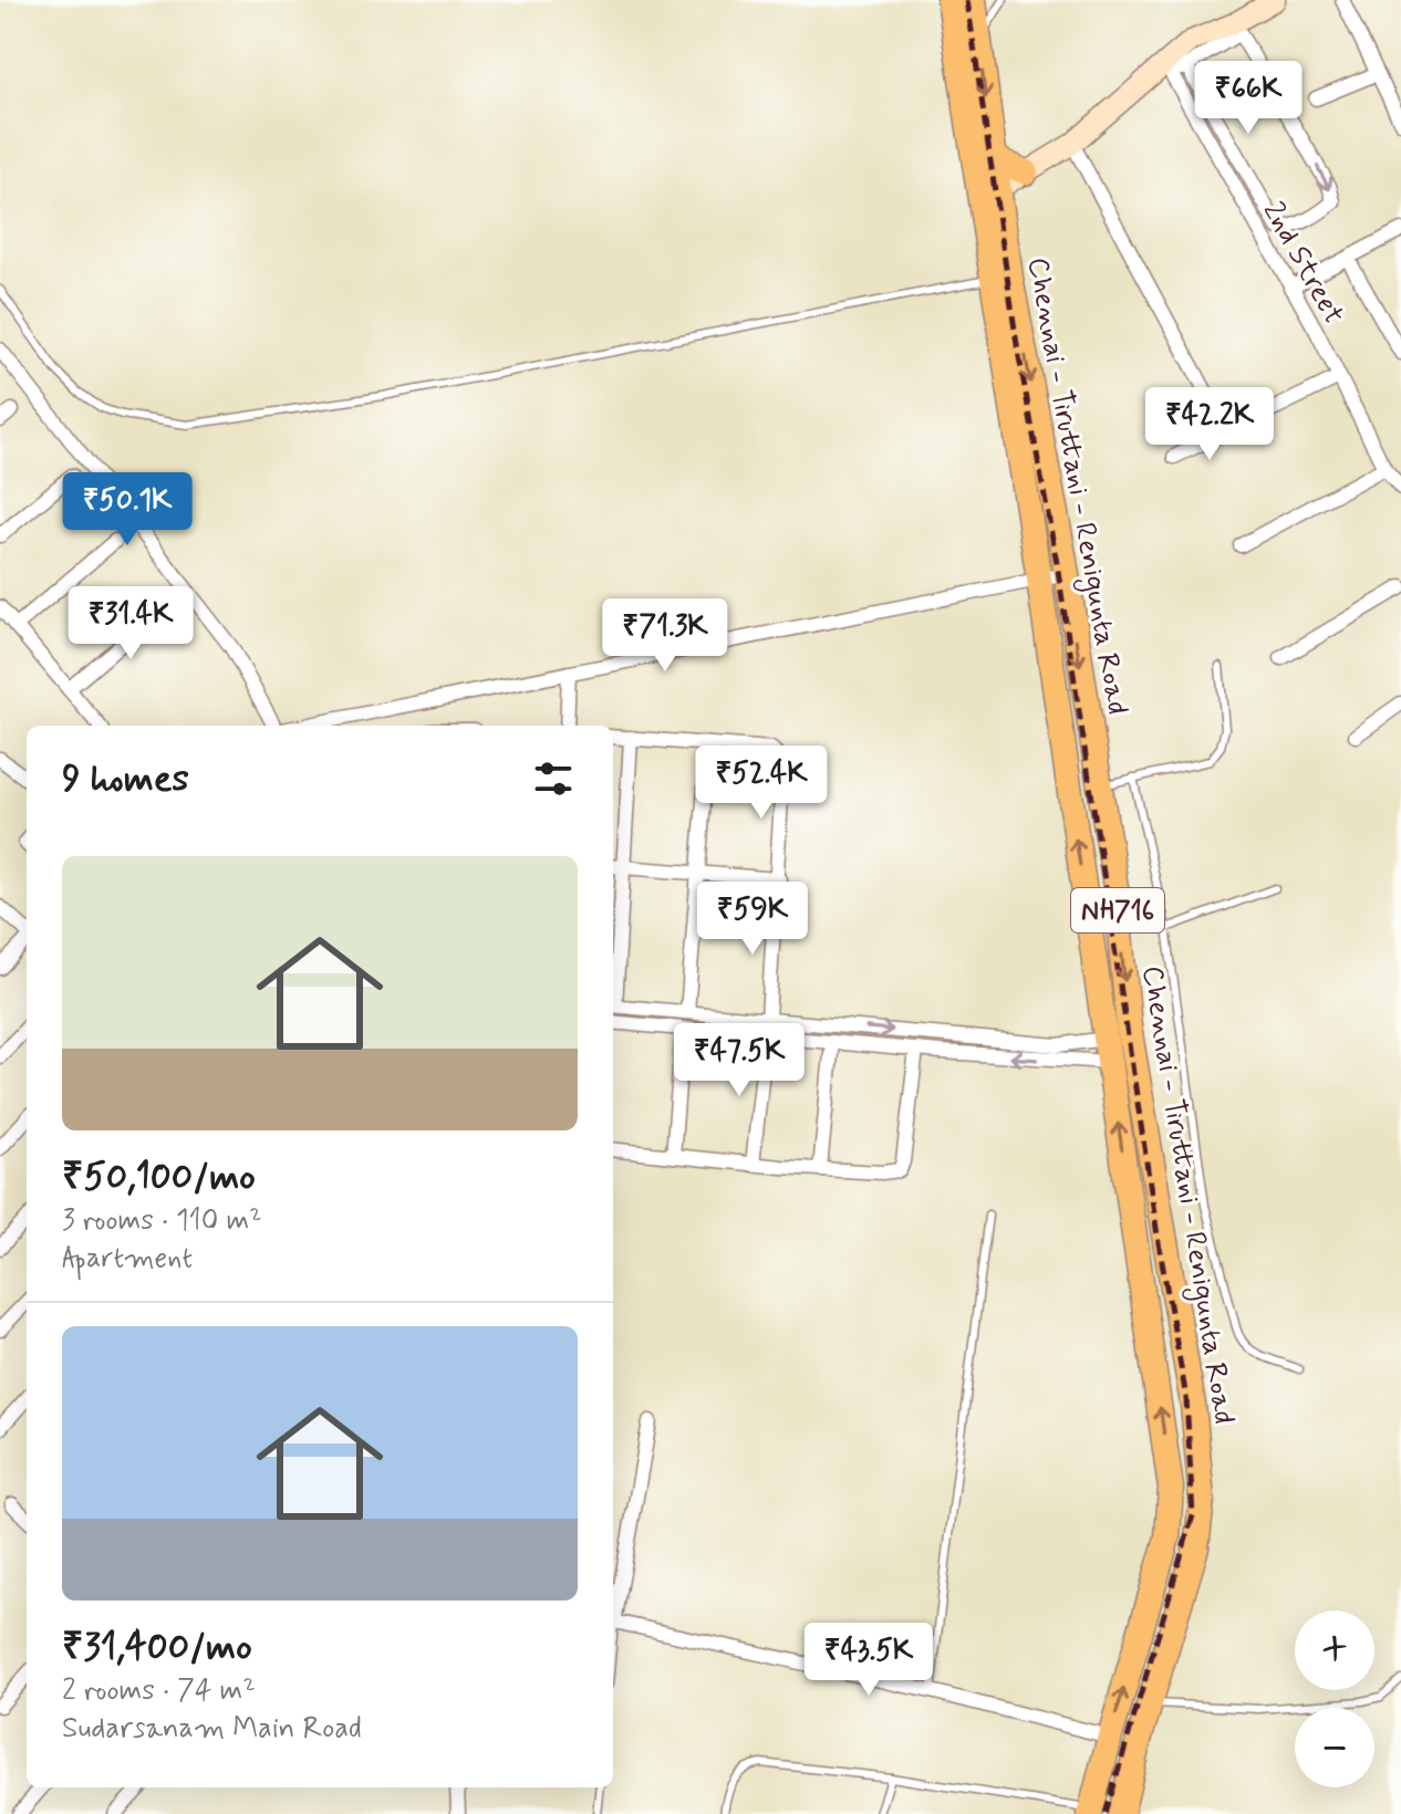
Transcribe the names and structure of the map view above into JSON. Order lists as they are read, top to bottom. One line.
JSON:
{"streets":{"highway":["Chennai - Tiruttani - Renigunta Road","NH716"],"street":["2nd Street"]},"page":{"price":["₹66K","₹42.2K","₹50.1K","₹31.4K","₹71.3K","₹52.4K","₹59K","₹47.5K","₹43.5K"],"heading":"9 homes","list":[{"name":"₹50,100/mo","note":"3 rooms · 110 m² · Apartment"},{"name":"₹31,400/mo","note":"2 rooms · 74 m² · Sudarsanam Main Road"}],"map_buttons":["+","−"]}}
